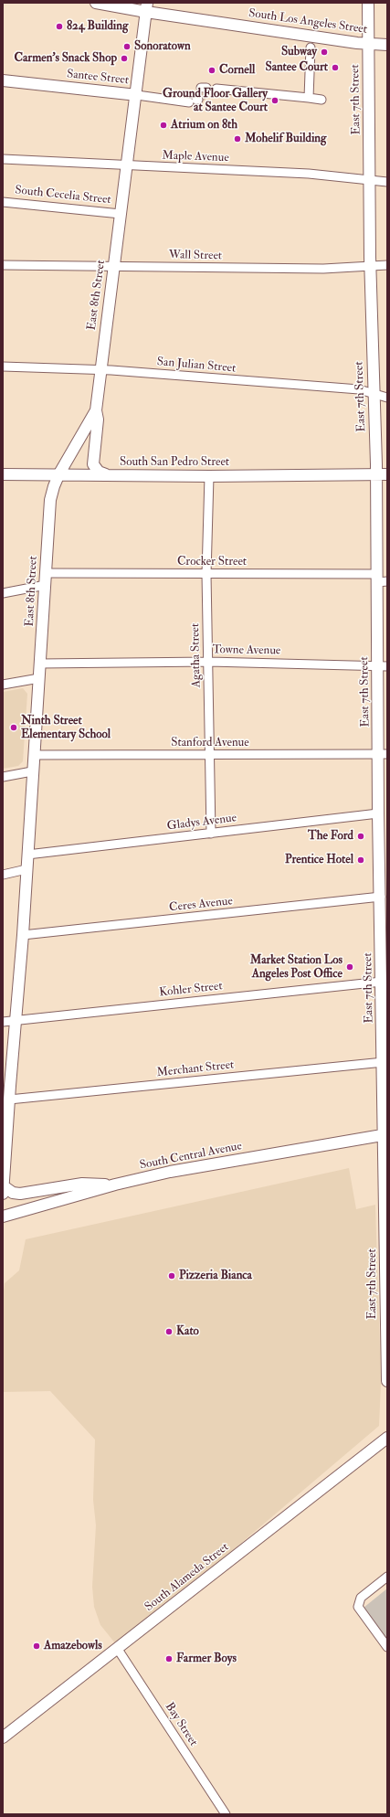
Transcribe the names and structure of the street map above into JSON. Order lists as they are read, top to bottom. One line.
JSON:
{"streets":{"main road":["South Los Angeles Street","Santee Street","East 7th Street","East 8th Street","South San Pedro Street","South Central Avenue","South Alameda Street"],"street":["Maple Avenue","South Cecelia Street","Wall Street","San Julian Street","Crocker Street","Towne Avenue","Agatha Street","Stanford Avenue","Gladys Avenue","Ceres Avenue","Kohler Street","Merchant Street","Bay Street"]},"crossings":[["South Los Angeles Street","East 7th Street"],["South Los Angeles Street","East 8th Street"],["Santee Street","East 8th Street"],["East 7th Street","Maple Avenue"],["East 7th Street","Wall Street"],["East 7th Street","San Julian Street"],["East 7th Street","South San Pedro Street"],["East 7th Street","Crocker Street"],["East 7th Street","Towne Avenue"],["East 7th Street","Stanford Avenue"],["East 7th Street","Gladys Avenue"],["East 7th Street","Ceres Avenue"],["East 7th Street","Kohler Street"],["East 7th Street","Merchant Street"],["East 7th Street","South Central Avenue"],["Maple Avenue","East 8th Street"],["South Cecelia Street","East 8th Street"],["Wall Street","East 8th Street"],["East 8th Street","San Julian Street"],["East 8th Street","South San Pedro Street"],["East 8th Street","Crocker Street"],["East 8th Street","Towne Avenue"],["East 8th Street","Stanford Avenue"],["East 8th Street","Gladys Avenue"],["East 8th Street","Ceres Avenue"],["East 8th Street","Kohler Street"],["East 8th Street","Merchant Street"],["South San Pedro Street","Agatha Street"],["Crocker Street","Agatha Street"],["Towne Avenue","Agatha Street"],["Agatha Street","Stanford Avenue"],["Agatha Street","Gladys Avenue"],["South Alameda Street","Bay Street"]],"places":["824 Building","Sonoratown","Subway","Carmen's Snack Shop","Santee Court","Cornell","Ground Floor Gallery at Santee Court","Atrium on 8th","Mohelif Building","Ninth Street Elementary School","The Ford","Prentice Hotel","Market Station Los Angeles Post Office","Pizzeria Bianca","Kato","Amazebowls","Farmer Boys"]}
